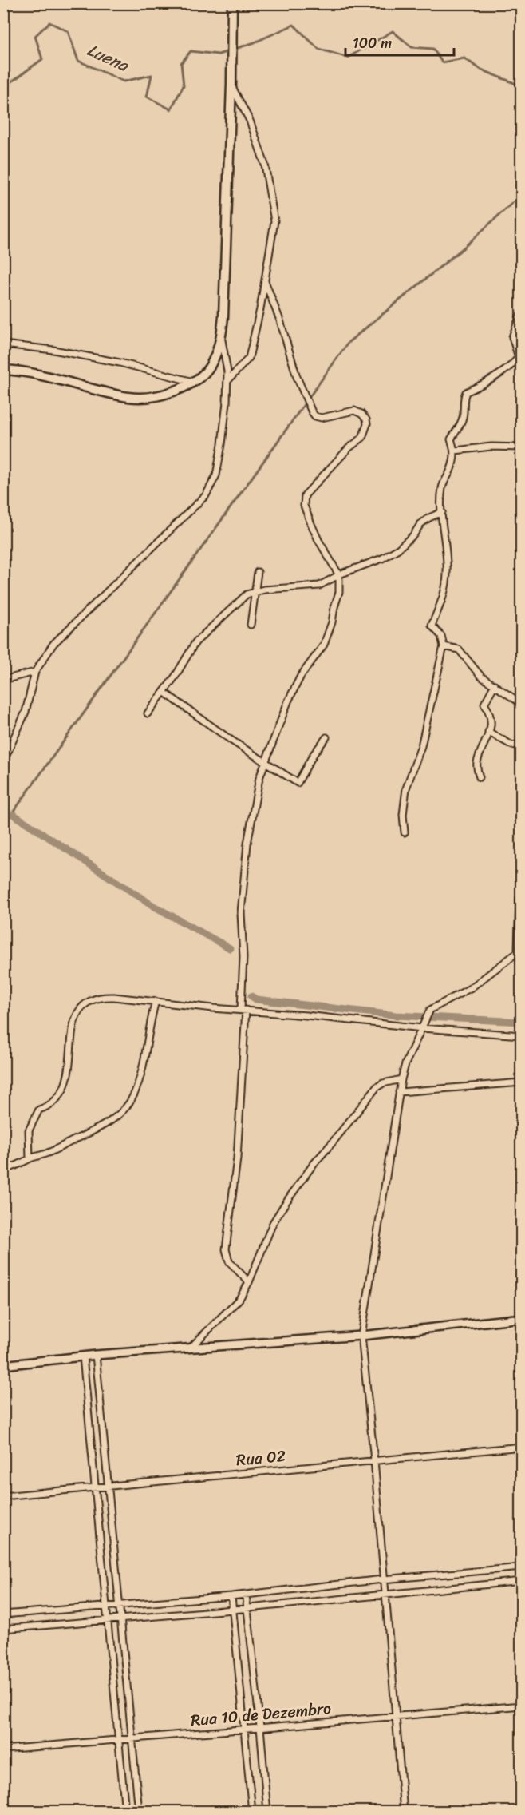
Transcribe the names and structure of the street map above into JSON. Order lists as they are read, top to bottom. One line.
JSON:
{"streets":{"street":["Rua 02","Rua 10 de Dezembro"]},"water":["Luena"],"scale_bar":"100 m"}
